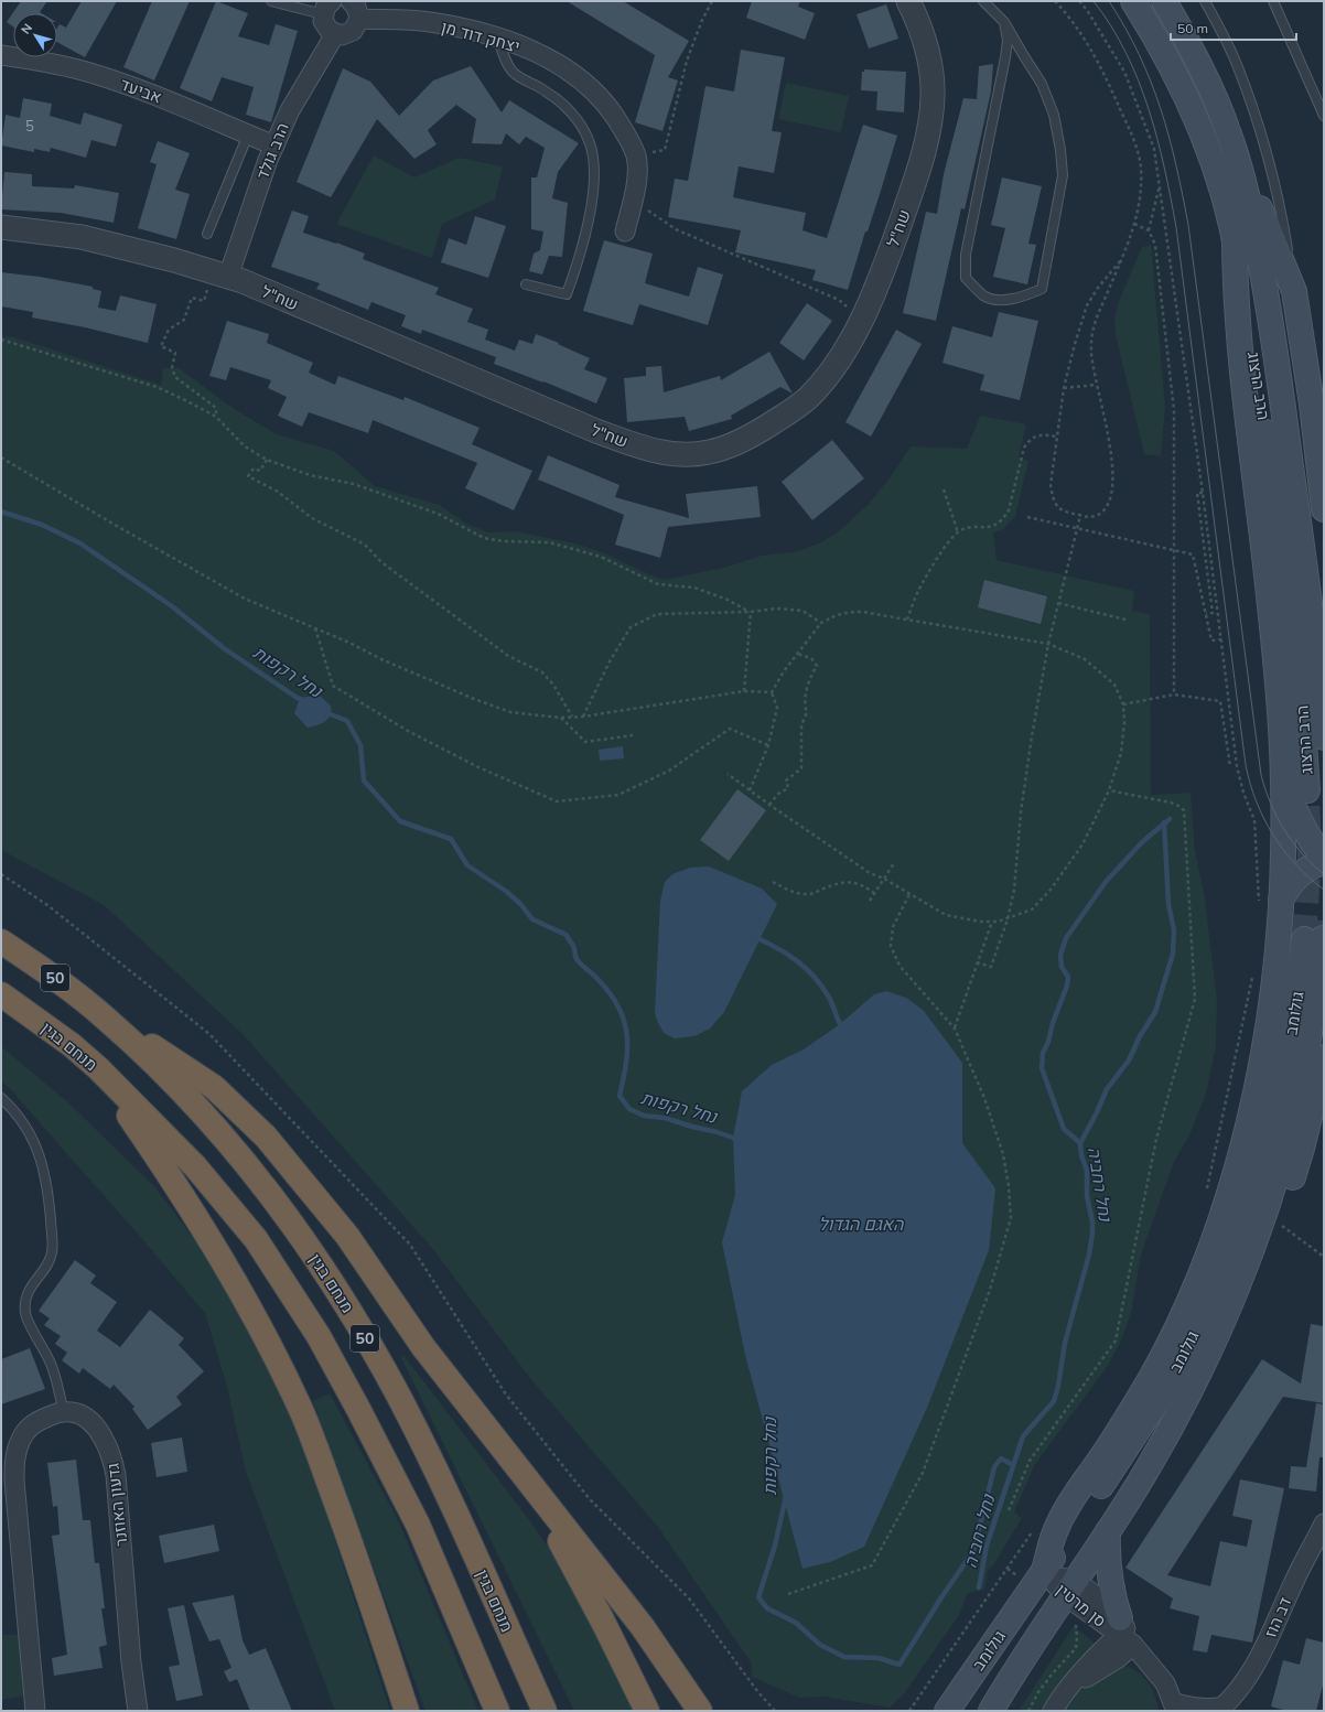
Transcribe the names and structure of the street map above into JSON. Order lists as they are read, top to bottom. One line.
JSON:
{"streets":{"highway":["50","מנחם בגין"],"main road":["הרב הרצוג","גולומב"],"street":["יצחק דוד מן","אביעד","הרב גולד","שח\"ל","גדעון האוזנר","סן מרטין","דב הוז"]},"crossings":[["אביעד","הרב גולד"],["הרב גולד","שח\"ל"],["גולומב","סן מרטין"],["סן מרטין","דב הוז"]],"water":["נחל רקפות","נחל רחביה","האגם הגדול"],"house_numbers":["5"],"scale_bar":"50 m","north":"top left"}
